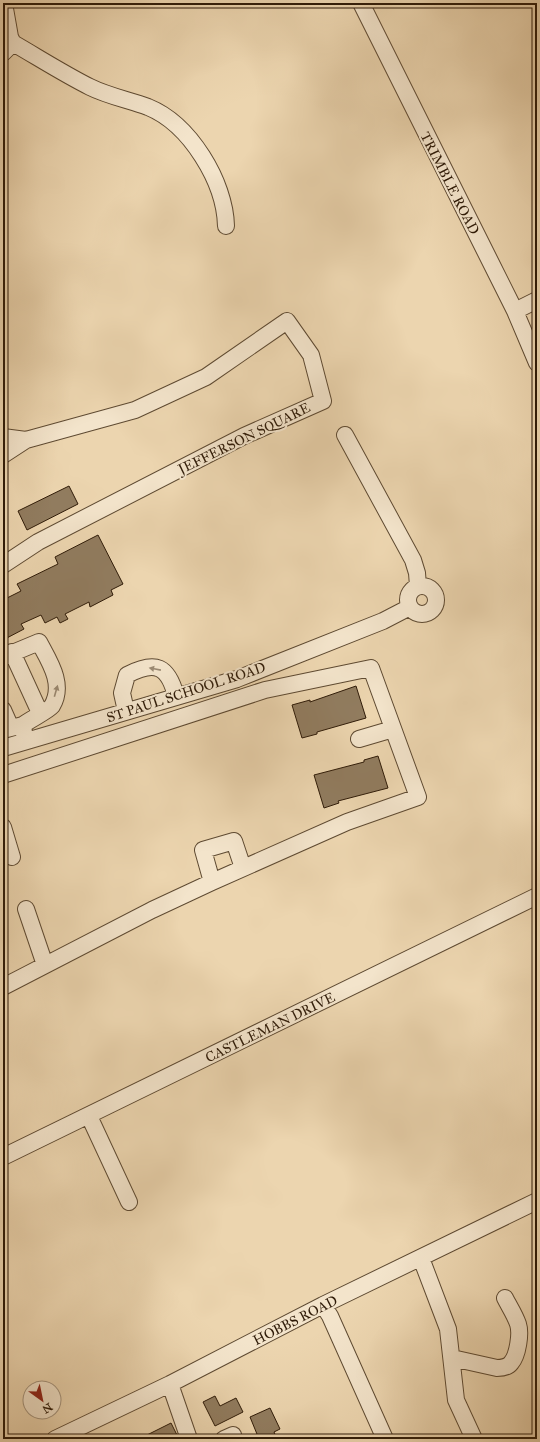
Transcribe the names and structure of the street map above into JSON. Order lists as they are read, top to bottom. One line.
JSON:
{"streets":{"street":["TRIMBLE ROAD","JEFFERSON SQUARE","ST PAUL SCHOOL ROAD","CASTLEMAN DRIVE","HOBBS ROAD"]},"north":"bottom right"}
